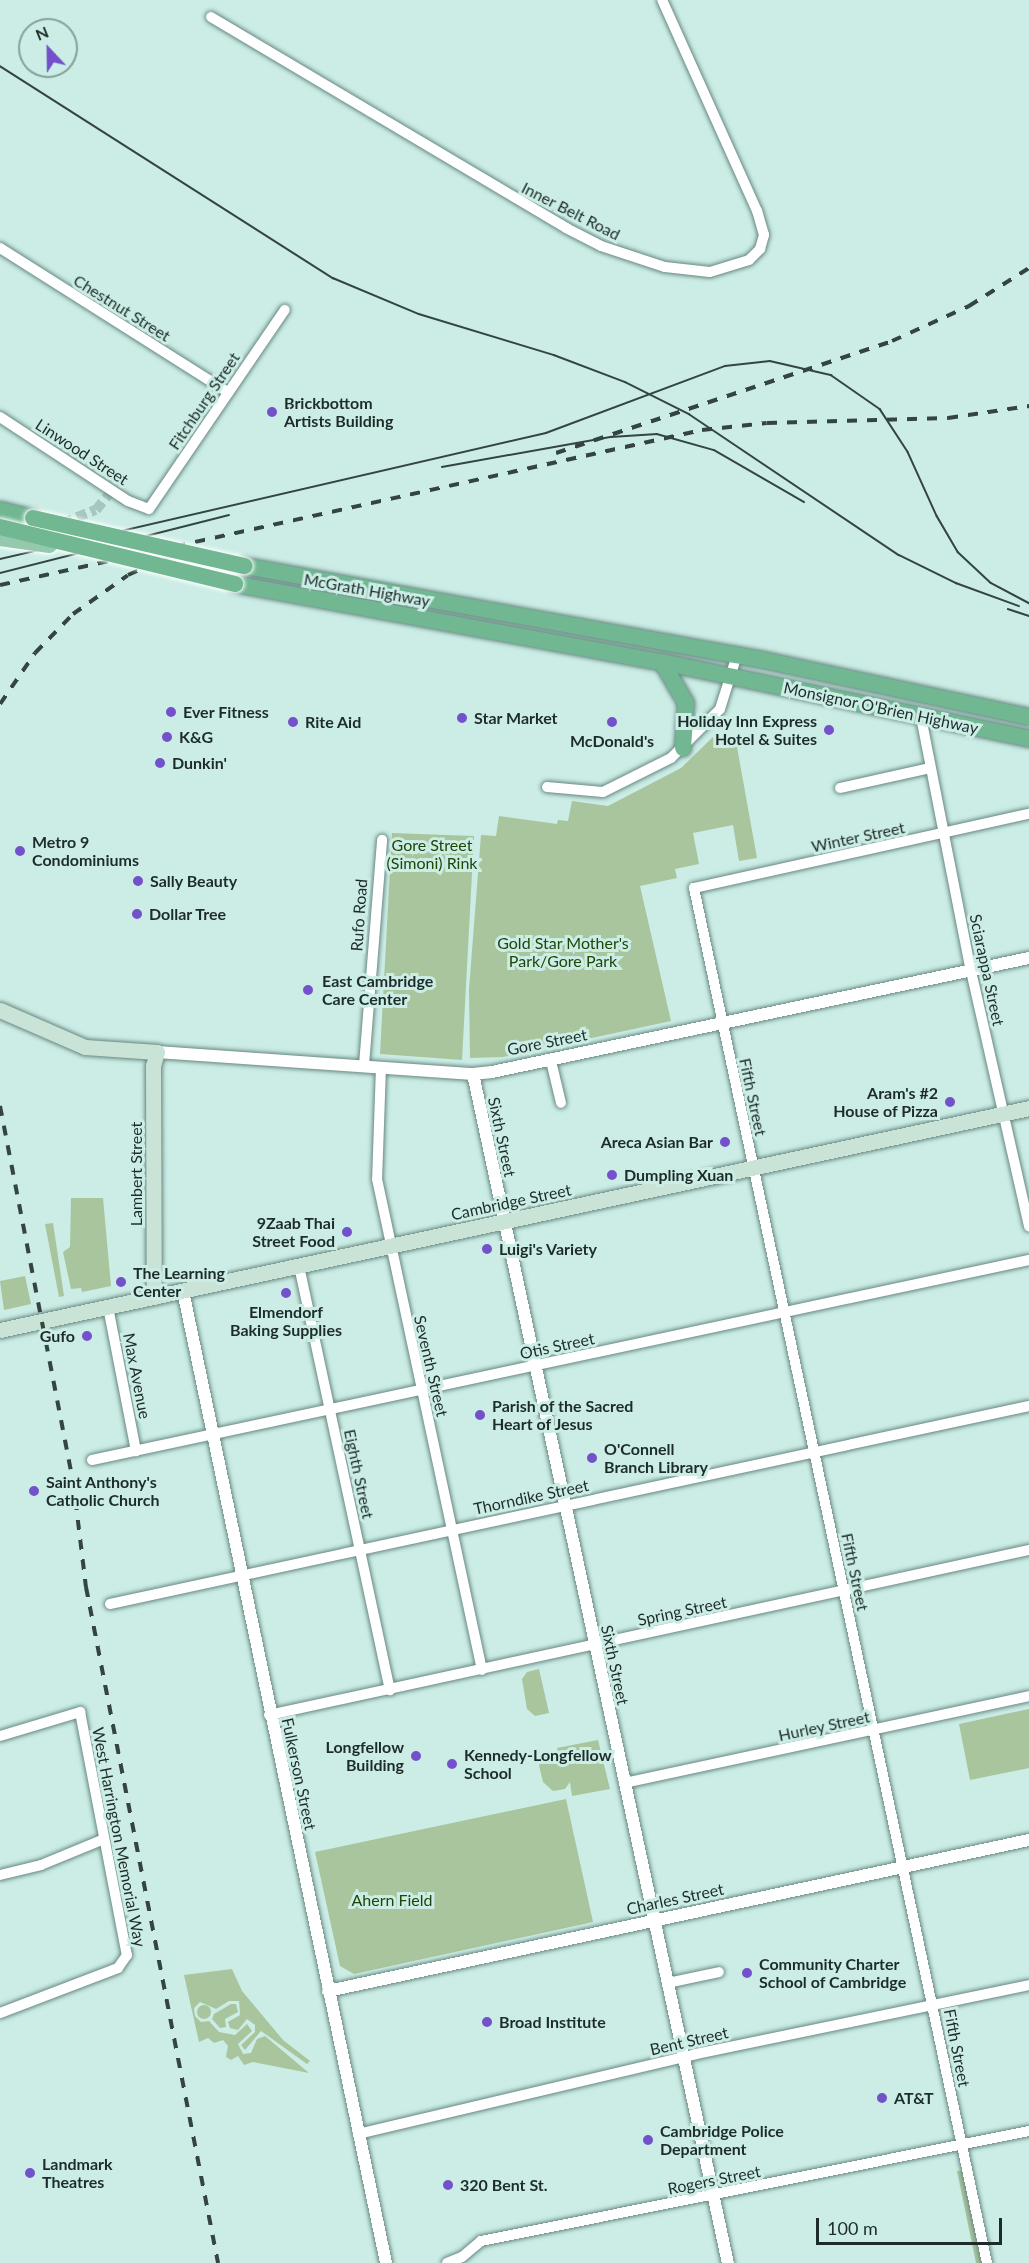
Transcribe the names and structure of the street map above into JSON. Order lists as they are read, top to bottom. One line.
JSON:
{"streets":{"highway":["McGrath Highway","Monsignor O'Brien Highway"],"main road":["Gore Street","Lambert Street","Cambridge Street"],"street":["Inner Belt Road","Chestnut Street","Fitchburg Street","Linwood Street","Winter Street","Rufo Road","Sciarappa Street","Fifth Street","Sixth Street","Otis Street","Seventh Street","Max Avenue","Eighth Street","Thorndike Street","Spring Street","Hurley Street","Fulkerson Street","West Harrington Memorial Way","Charles Street","Bent Street","Rogers Street"]},"crossings":[["Chestnut Street","Fitchburg Street"],["Fitchburg Street","Linwood Street"],["McGrath Highway","Monsignor O'Brien Highway"],["Monsignor O'Brien Highway","Sciarappa Street"],["Winter Street","Sciarappa Street"],["Winter Street","Fifth Street"],["Rufo Road","Gore Street"],["Sciarappa Street","Gore Street"],["Sciarappa Street","Cambridge Street"],["Gore Street","Fifth Street"],["Gore Street","Sixth Street"],["Gore Street","Lambert Street"],["Gore Street","Seventh Street"],["Fifth Street","Cambridge Street"],["Fifth Street","Otis Street"],["Fifth Street","Thorndike Street"],["Fifth Street","Spring Street"],["Fifth Street","Hurley Street"],["Fifth Street","Charles Street"],["Fifth Street","Bent Street"],["Fifth Street","Rogers Street"],["Sixth Street","Cambridge Street"],["Sixth Street","Otis Street"],["Sixth Street","Thorndike Street"],["Sixth Street","Spring Street"],["Sixth Street","Hurley Street"],["Sixth Street","Charles Street"],["Sixth Street","Bent Street"],["Sixth Street","Rogers Street"],["Lambert Street","Cambridge Street"],["Cambridge Street","Seventh Street"],["Cambridge Street","Max Avenue"],["Cambridge Street","Eighth Street"],["Cambridge Street","Fulkerson Street"],["Otis Street","Seventh Street"],["Otis Street","Max Avenue"],["Otis Street","Eighth Street"],["Otis Street","Fulkerson Street"],["Seventh Street","Thorndike Street"],["Seventh Street","Spring Street"],["Eighth Street","Thorndike Street"],["Eighth Street","Spring Street"],["Thorndike Street","Fulkerson Street"],["Spring Street","Fulkerson Street"],["Fulkerson Street","Charles Street"],["Fulkerson Street","Bent Street"]],"parks":["Gore Street (Simoni) Rink","Gold Star Mother's Park/Gore Park","Ahern Field"],"places":["Brickbottom Artists Building","Ever Fitness","Star Market","Rite Aid","McDonald's","Holiday Inn Express Hotel & Suites","K&G","Dunkin'","Metro 9 Condominiums","Sally Beauty","Dollar Tree","East Cambridge Care Center","Aram's #2 House of Pizza","Areca Asian Bar","Dumpling Xuan","9Zaab Thai Street Food","Luigi's Variety","The Learning Center","Elmendorf Baking Supplies","Gufo","Parish of the Sacred Heart of Jesus","O'Connell Branch Library","Saint Anthony's Catholic Church","Longfellow Building","Kennedy-Longfellow School","Community Charter School of Cambridge","Broad Institute","AT&T","Cambridge Police Department","Landmark Theatres","320 Bent St."],"scale_bar":"100 m","north":"top"}
